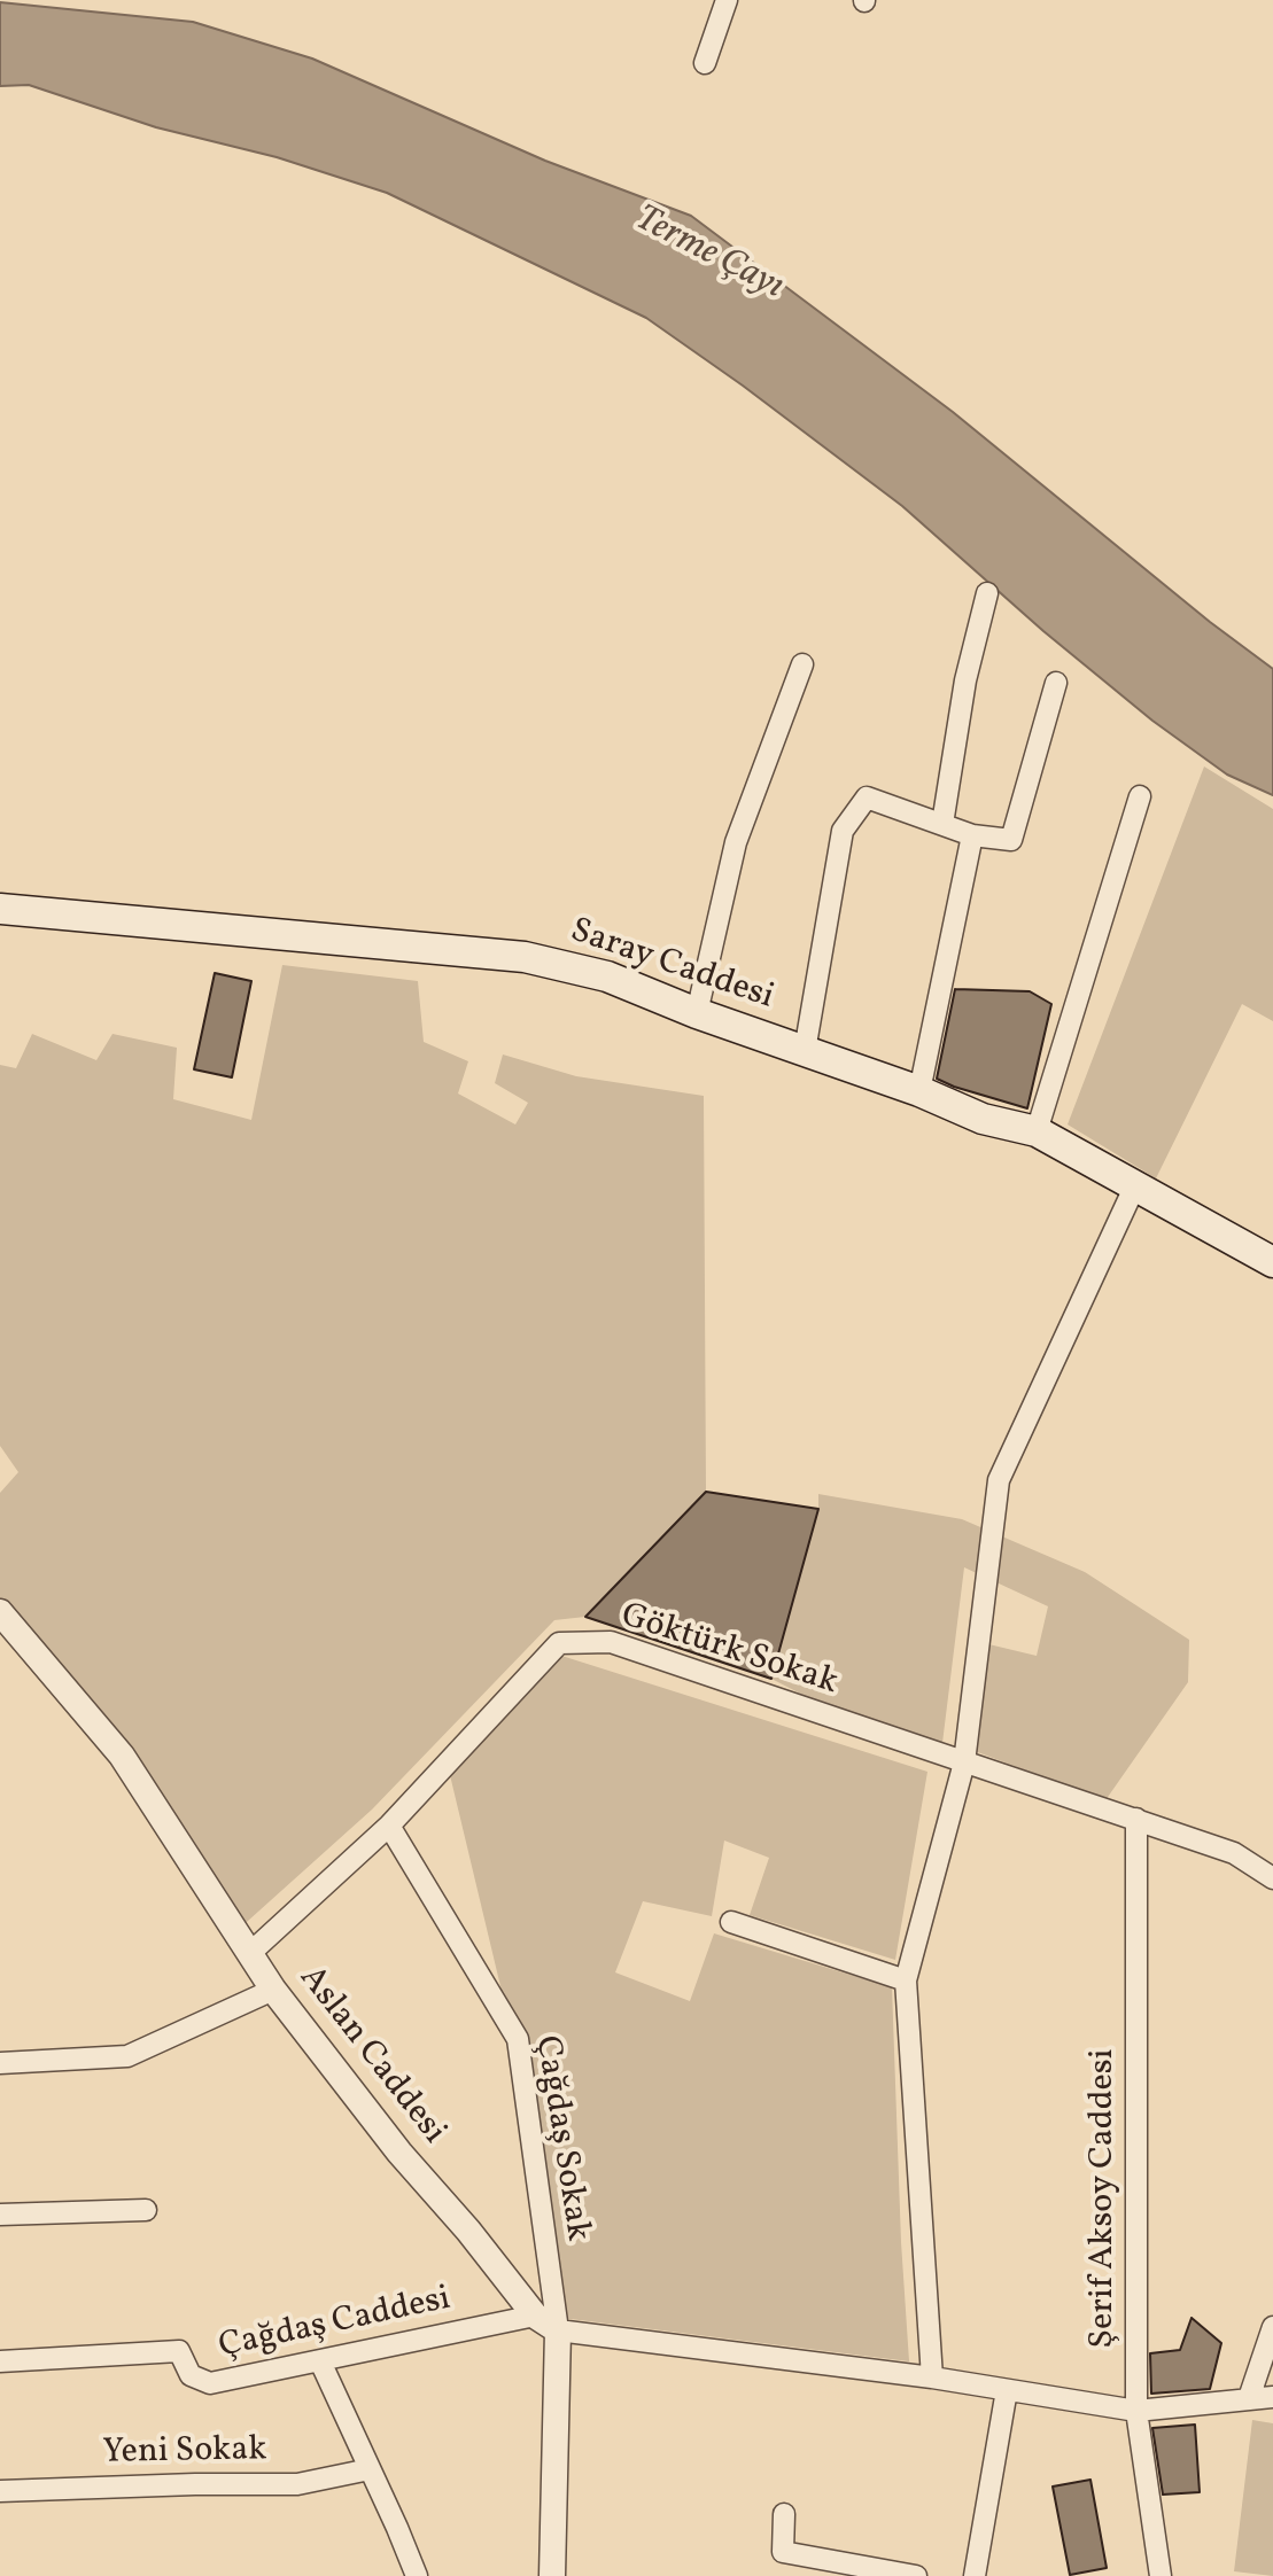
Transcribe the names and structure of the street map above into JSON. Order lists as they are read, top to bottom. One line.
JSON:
{"streets":{"main road":["Saray Caddesi"],"street":["Göktürk Sokak","Aslan Caddesi","Çağdaş Sokak","Şerif Aksoy Caddesi","Çağdaş Caddesi","Yeni Sokak"]},"crossings":[["Göktürk Sokak","Aslan Caddesi"],["Göktürk Sokak","Çağdaş Sokak"],["Göktürk Sokak","Şerif Aksoy Caddesi"],["Aslan Caddesi","Çağdaş Sokak"],["Aslan Caddesi","Çağdaş Caddesi"]],"water":["Terme Çayı"]}
